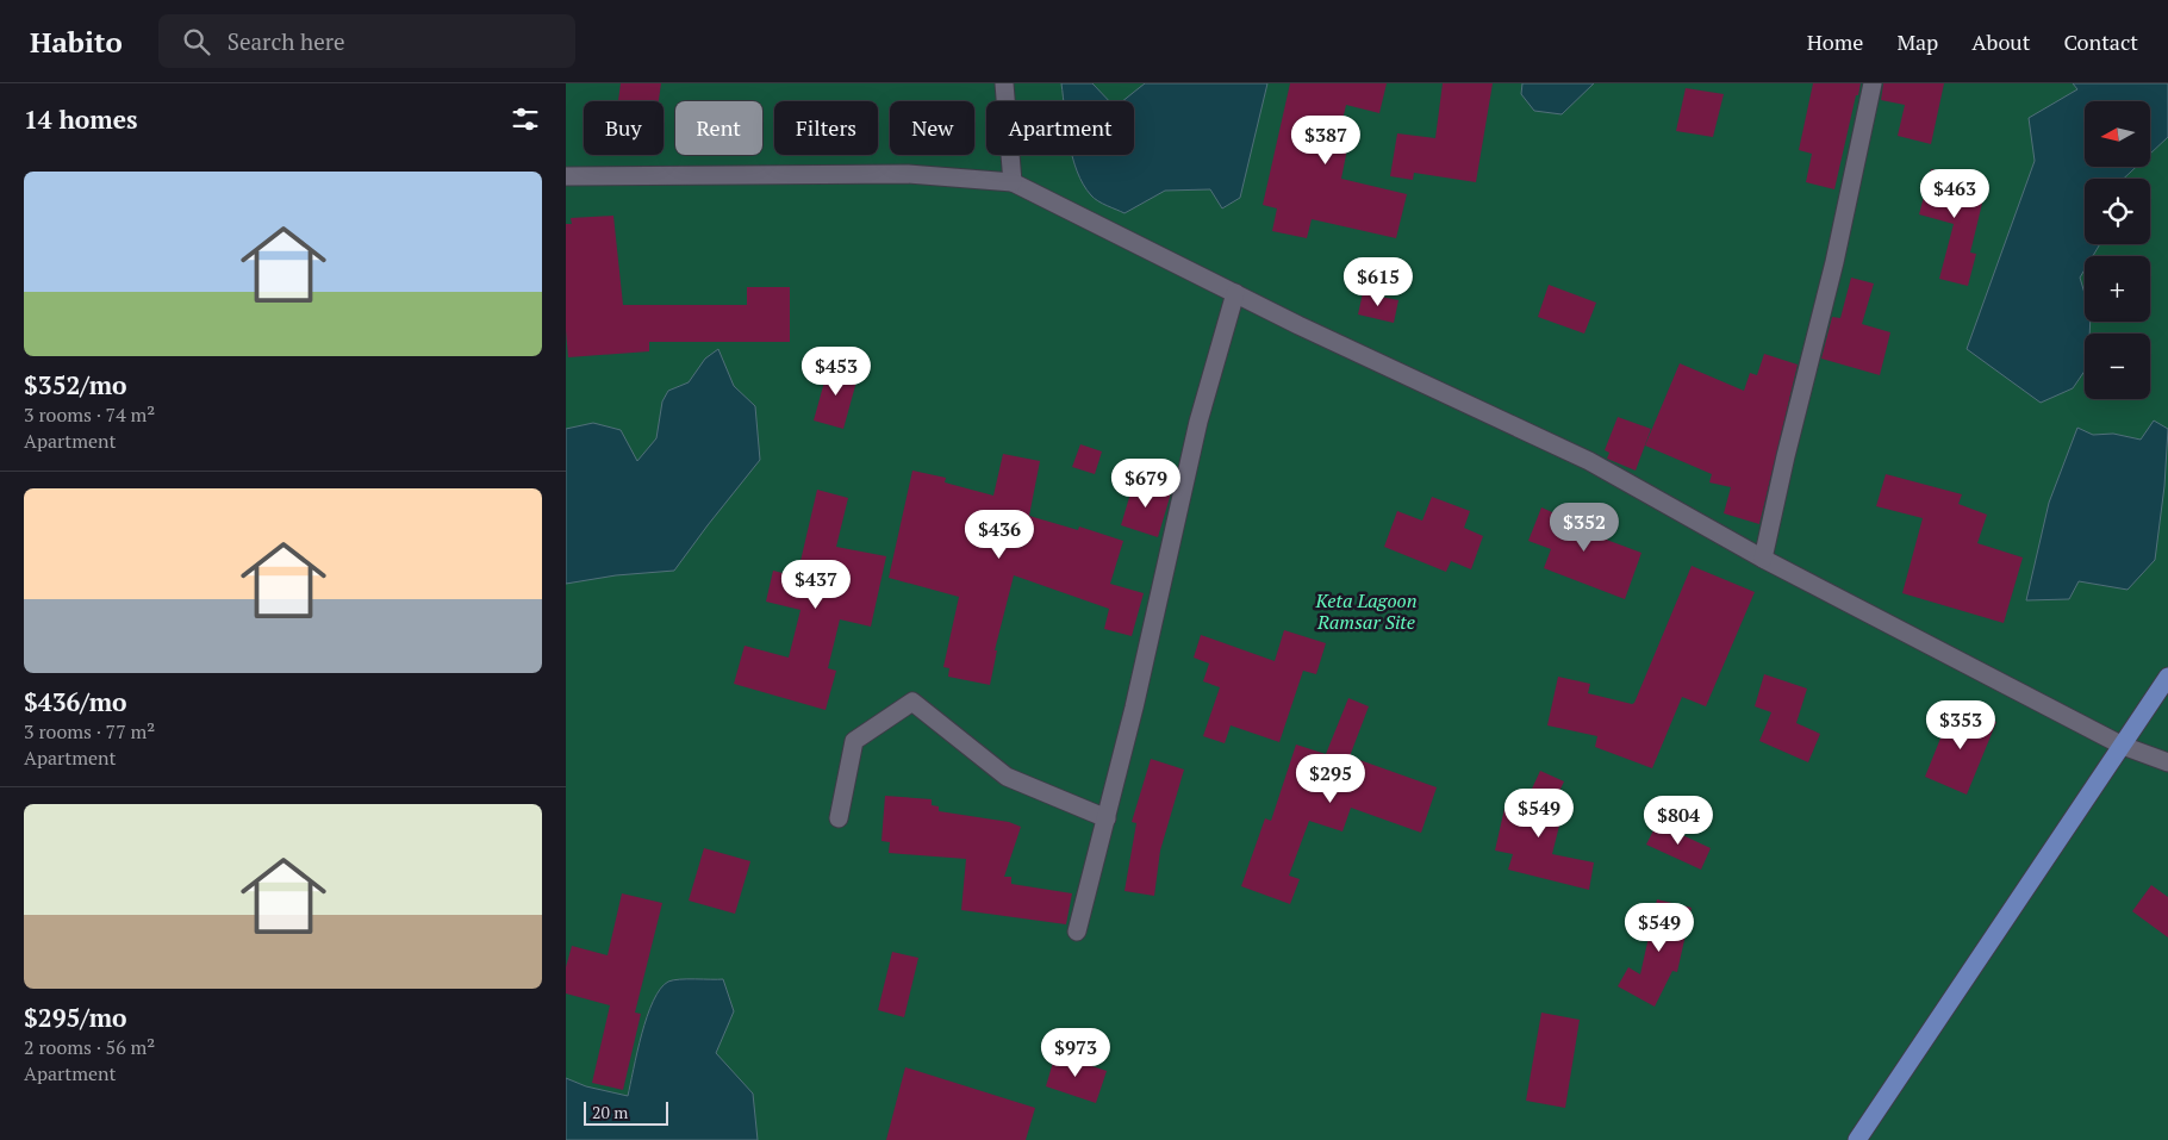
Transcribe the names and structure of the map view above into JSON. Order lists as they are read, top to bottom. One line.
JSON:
{"parks":["Keta Lagoon Ramsar Site"],"scale_bar":"20 m","north":"left","page":{"header":"Habito","search":"Search here","nav":["Home","Map","About","Contact"],"heading":"14 homes","map_buttons":["+","−"],"chip":["Buy","Rent","Filters","New","Apartment"],"price":["$387","$463","$615","$453","$679","$352","$436","$437","$353","$295","$549","$804","$549","$973"],"list":[{"name":"$352/mo","note":"3 rooms · 74 m² · Apartment"},{"name":"$436/mo","note":"3 rooms · 77 m² · Apartment"},{"name":"$295/mo","note":"2 rooms · 56 m² · Apartment"}],"scale":"20 m"}}
